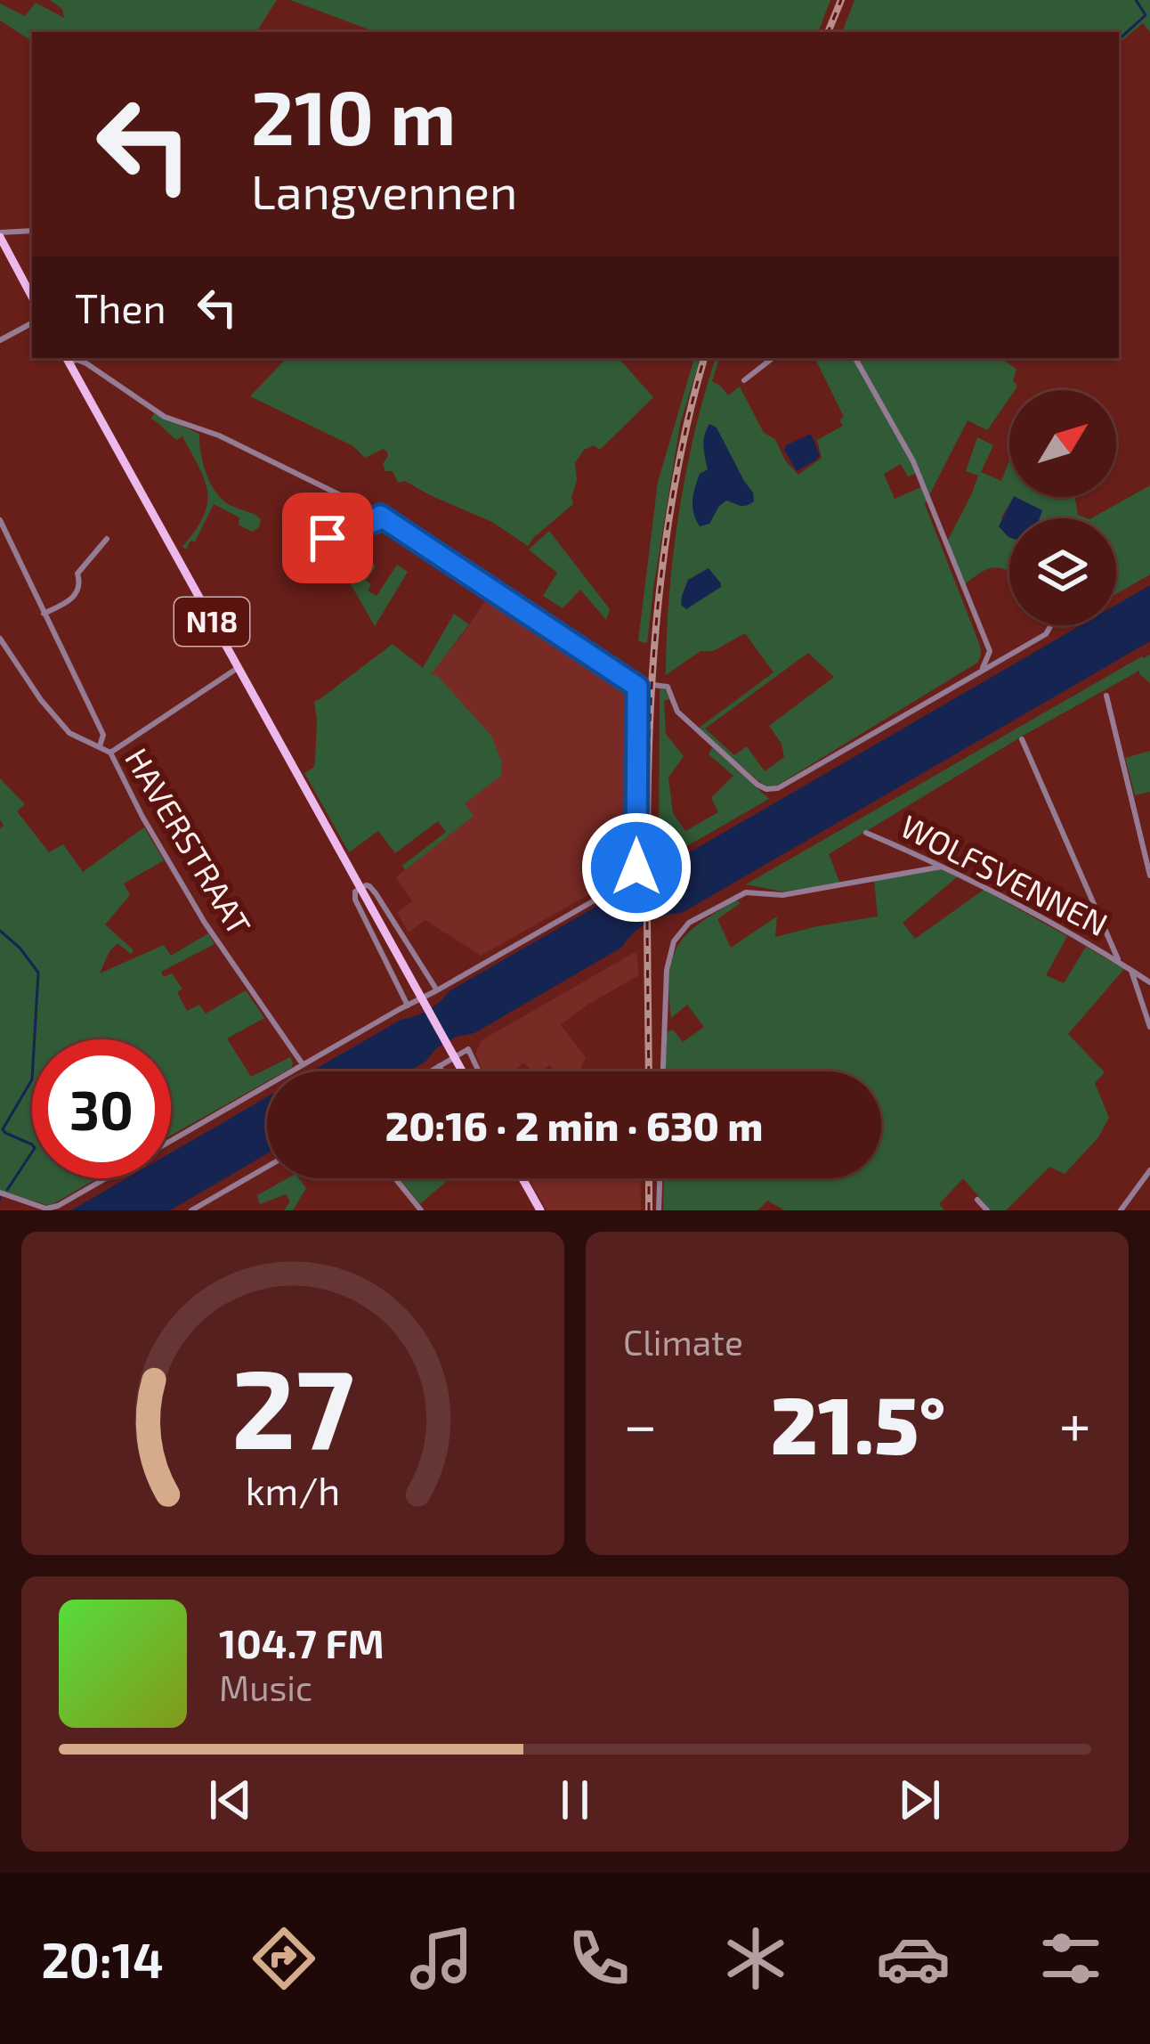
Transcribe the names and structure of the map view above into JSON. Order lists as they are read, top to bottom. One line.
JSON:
{"streets":{"main road":["N18"],"street":["HAVERSTRAAT","WOLFSVENNEN"]},"north":"top right","page":{"turn":["210 m","Langvennen"],"then":"Then","limit":"30","trip":"20:16 · 2 min · 630 m","tile":"Climate","heat":["−","21.5°","+"],"song":["104.7 FM","Music"],"tabs":"20:14","gauge":["27","km/h"]}}
